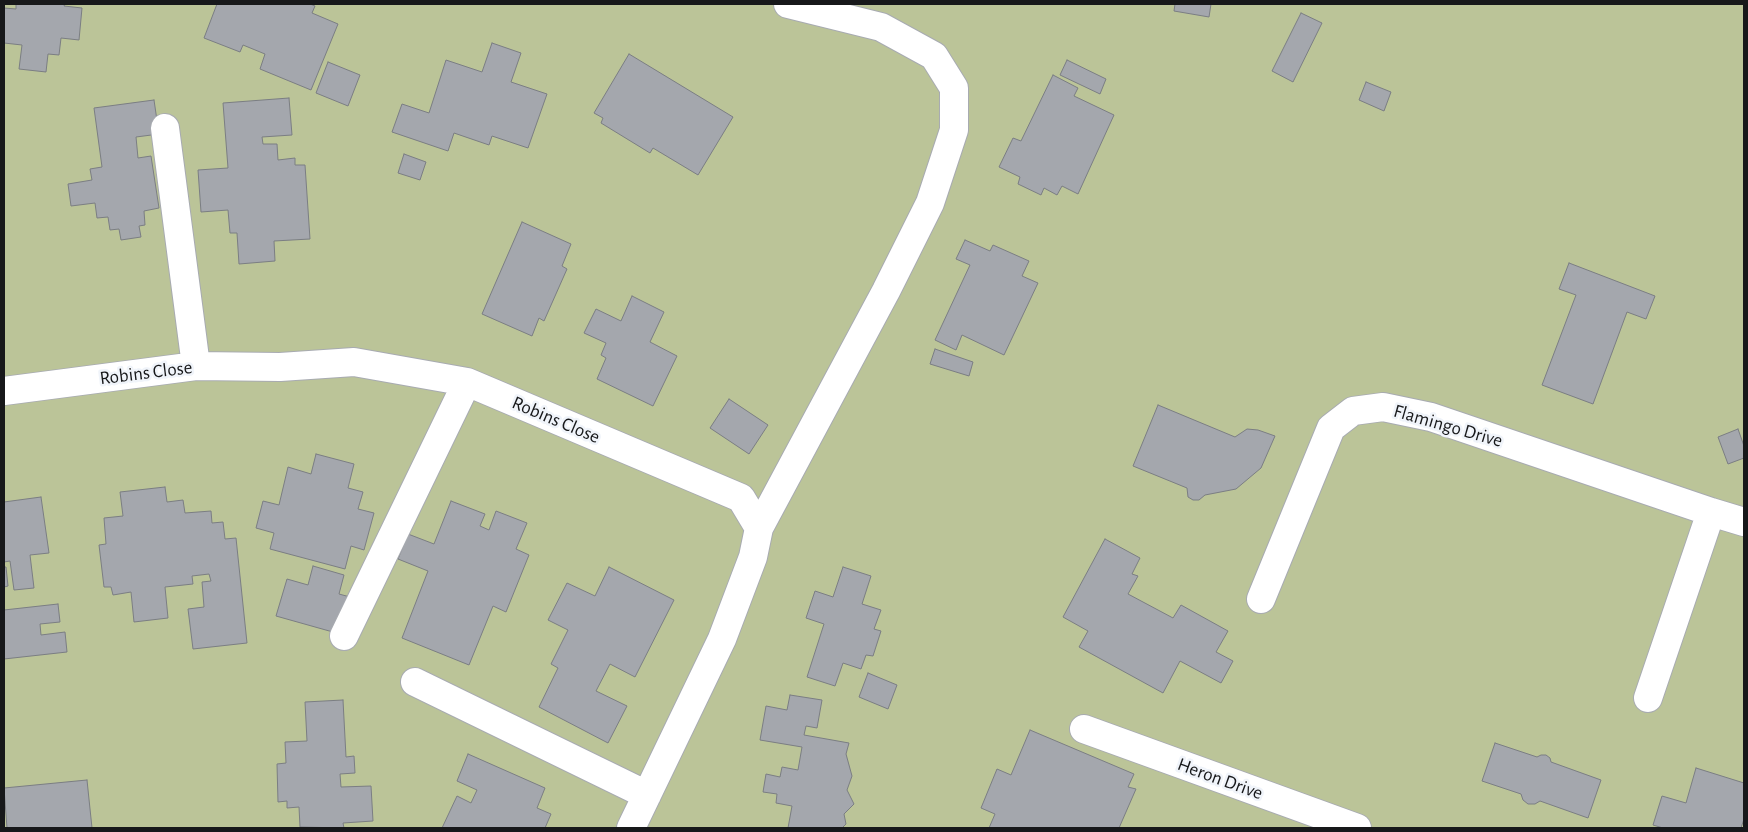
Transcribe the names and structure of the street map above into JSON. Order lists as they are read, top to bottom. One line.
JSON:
{"streets":{"street":["Robins Close","Flamingo Drive","Heron Drive"]}}
